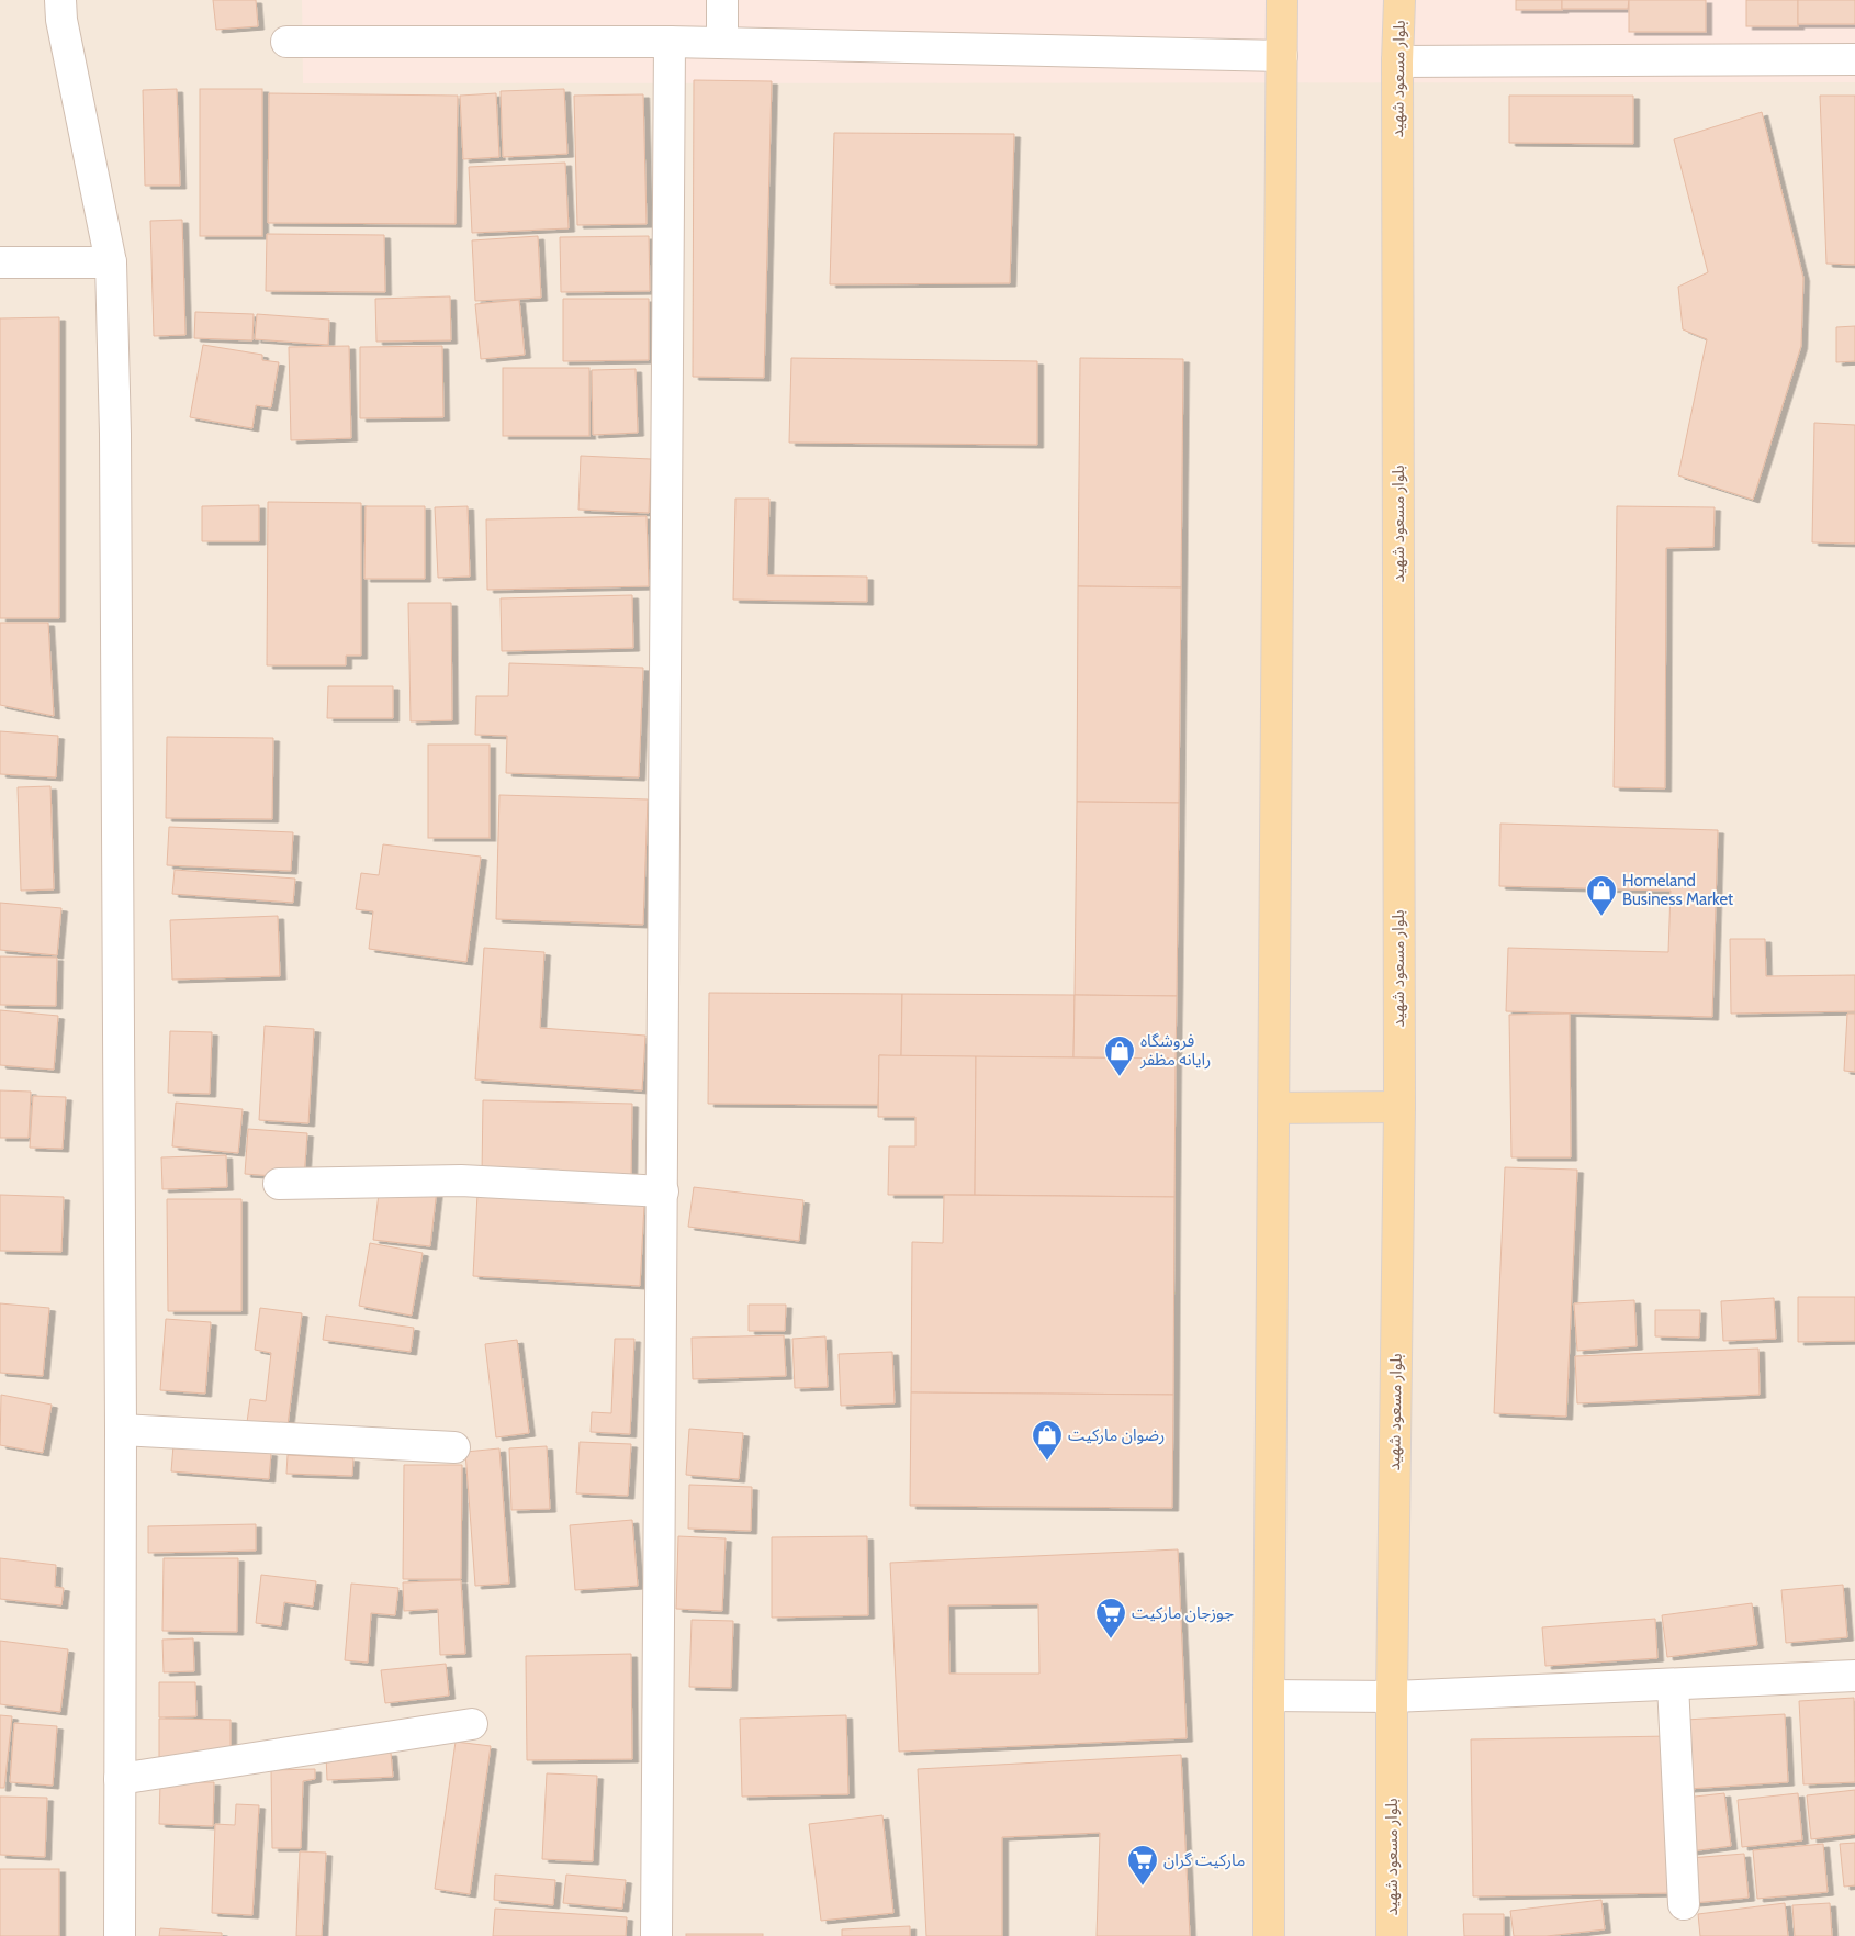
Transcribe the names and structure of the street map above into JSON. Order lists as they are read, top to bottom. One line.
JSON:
{"streets":{"main road":["بلوار مسعود شهید"]},"places":{"shop":["Homeland Business Market","فروشگاه رایانه مظفر","رضوان مارکیت"],"supermarket":["جوزجان مارکیت","مارکیت گران"]}}
